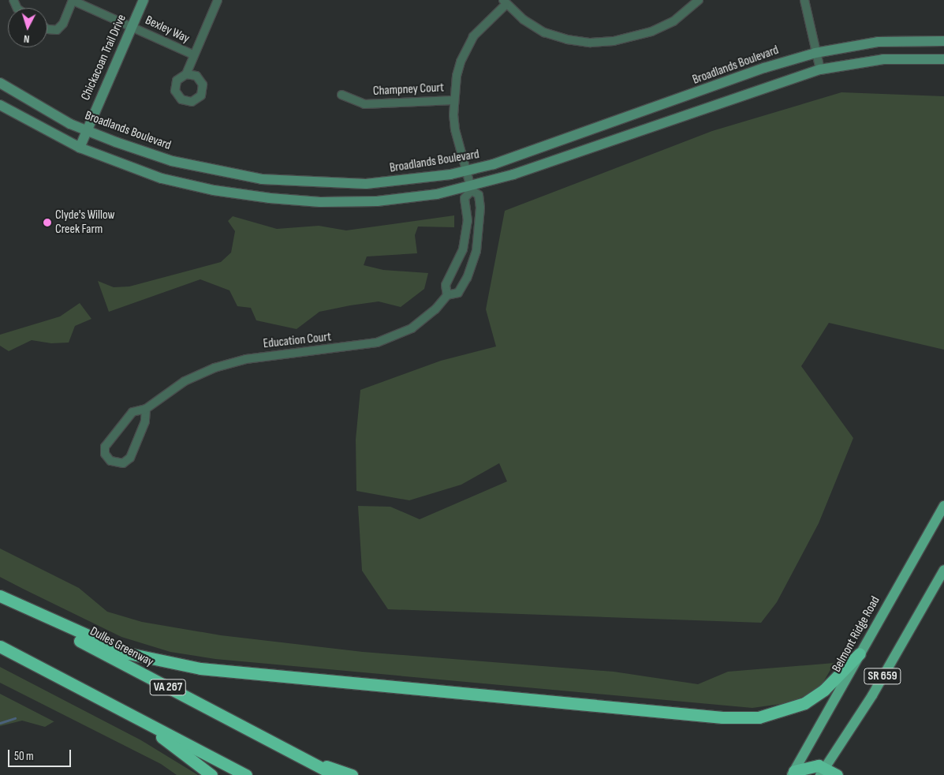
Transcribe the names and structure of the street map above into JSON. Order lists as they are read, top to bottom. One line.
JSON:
{"streets":{"highway":["Dulles Greenway","VA 267"],"main road":["Chickacoan Trail Drive","Broadlands Boulevard","Belmont Ridge Road","SR 659"],"street":["Bexley Way","Champney Court","Education Court"]},"crossings":[["Bexley Way","Chickacoan Trail Drive"],["Chickacoan Trail Drive","Broadlands Boulevard"]],"places":["Clyde's Willow Creek Farm"],"scale_bar":"50 m","north":"bottom"}
